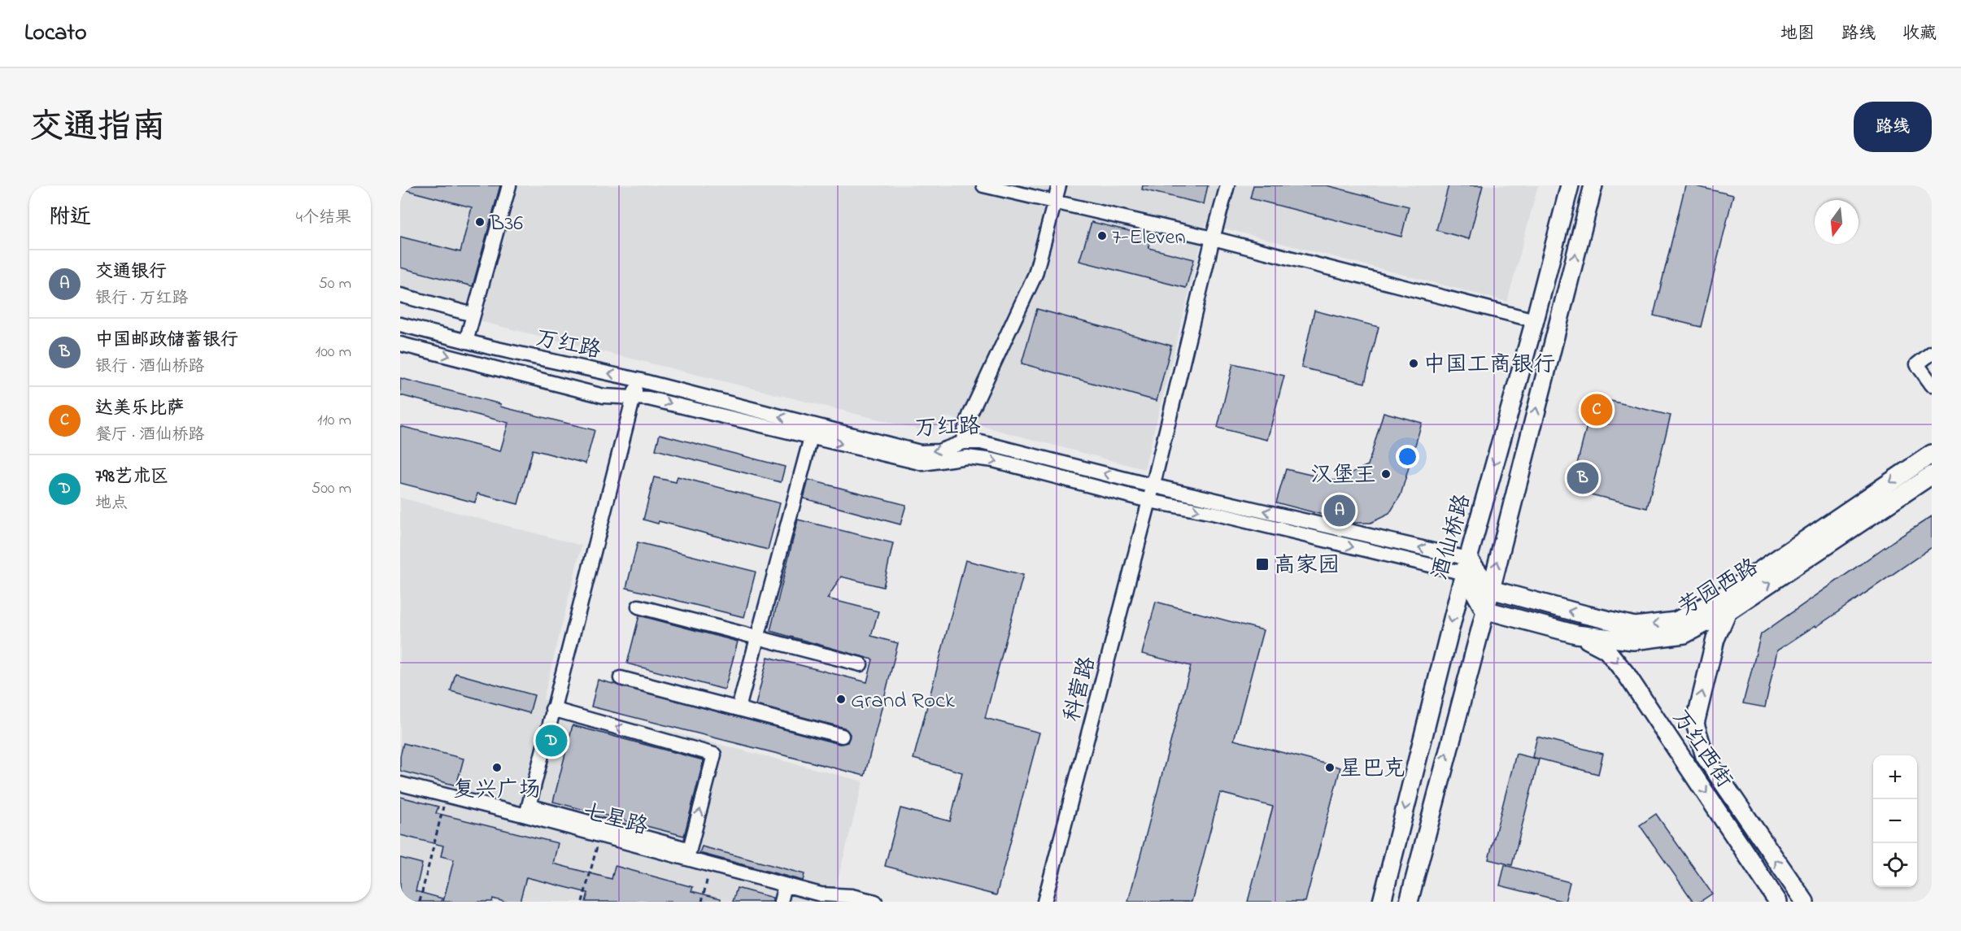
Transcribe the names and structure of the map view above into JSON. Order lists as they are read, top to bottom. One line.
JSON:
{"streets":{"main road":["酒仙桥路","芳园西路","万红西街"],"street":["万红路","科营路","七星路"]},"crossings":[["万红路","酒仙桥路"],["万红路","科营路"],["芳园西路","万红西街"]],"places":{"other":["B36","7-Eleven","中国工商银行","汉堡王","Grand Rock","复兴广场","星巴克"],"transit":["高家园"]},"north":"bottom","page":{"header":"Locato","nav":["地图","路线","收藏"],"title":"交通指南","buttons":"路线","heading":["附近","4个结果"],"list":[{"mark":"A","name":"交通银行","note":"银行 · 万红路","value":"50 m"},{"mark":"B","name":"中国邮政储蓄银行","note":"银行 · 酒仙桥路","value":"100 m"},{"mark":"C","name":"达美乐比萨","note":"餐厅 · 酒仙桥路","value":"110 m"},{"mark":"D","name":"798艺术区","note":"地点","value":"500 m"}],"pins":["C","B","A","D"],"map_buttons":["+","−"]}}
